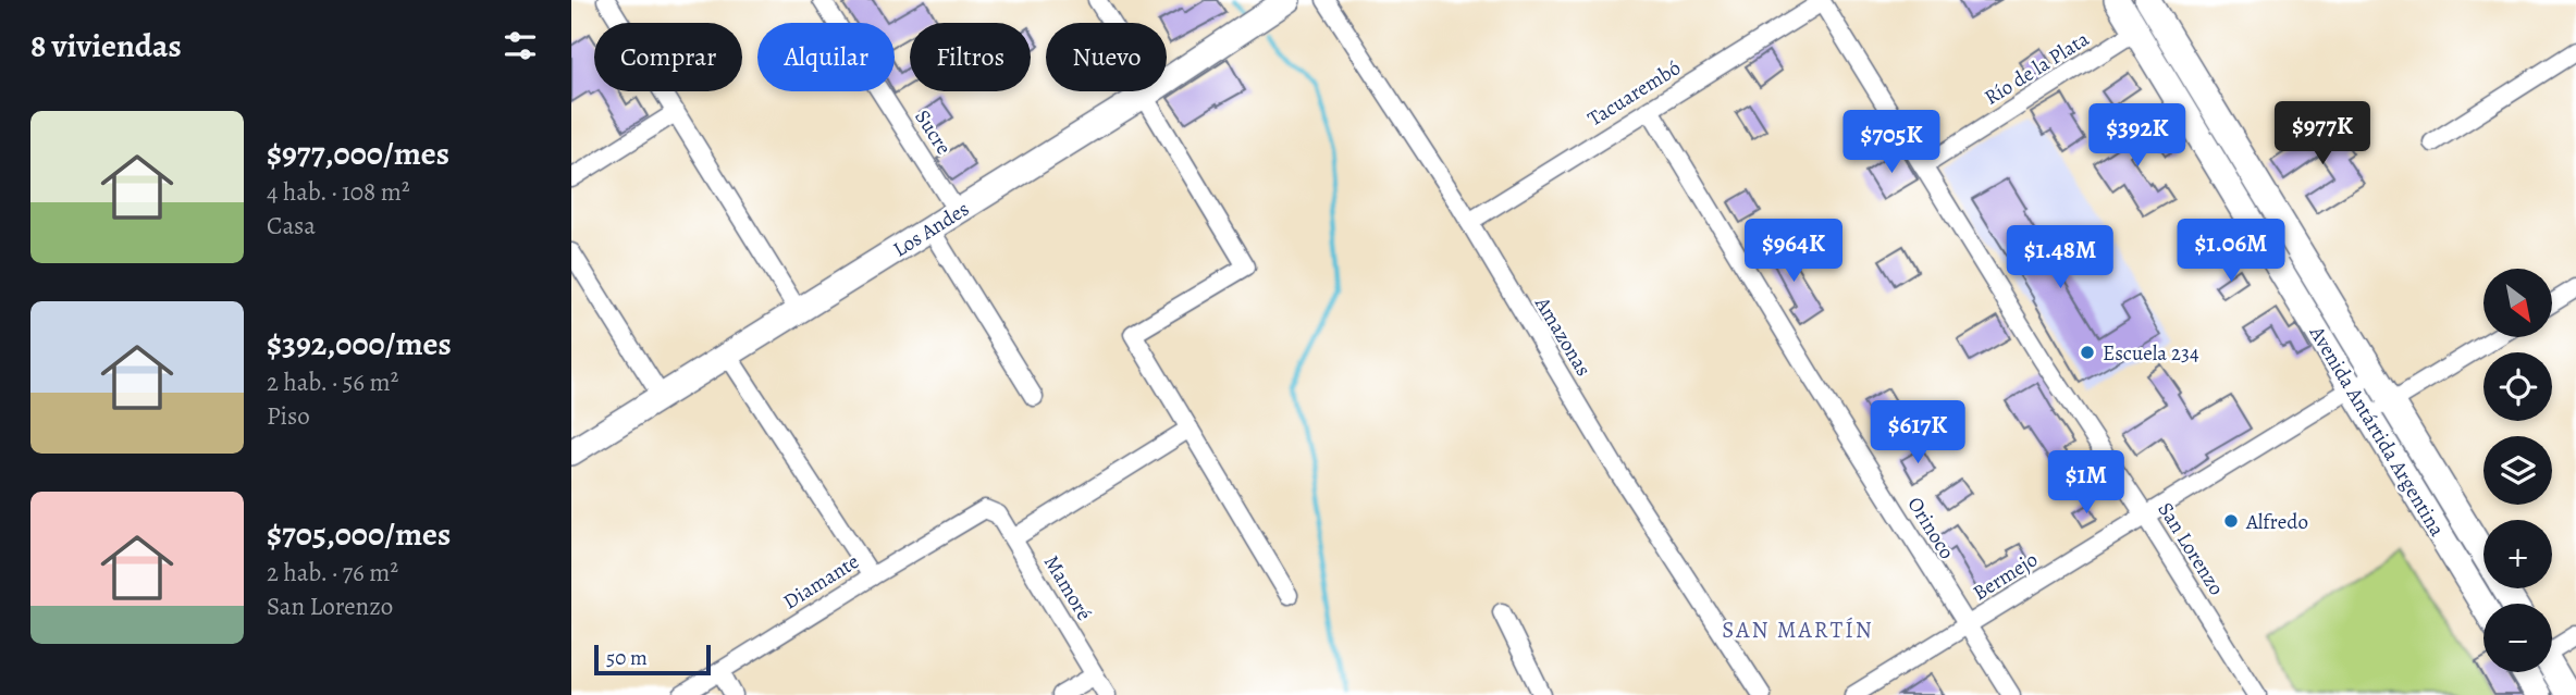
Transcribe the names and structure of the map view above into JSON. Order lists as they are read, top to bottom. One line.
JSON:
{"streets":{"street":["Río de la Plata","Tacuarembó","Sucre","Los Andes","Amazonas","Avenida Antártida Argentina","Orinoco","San Lorenzo","Bermejo","Diamante","Mamoré"]},"crossings":[["Río de la Plata","Avenida Antártida Argentina"],["Río de la Plata","San Lorenzo"],["Tacuarembó","Amazonas"],["Tacuarembó","Orinoco"],["Tacuarembó","San Lorenzo"],["Sucre","Los Andes"],["Avenida Antártida Argentina","Bermejo"],["Orinoco","Bermejo"],["San Lorenzo","Bermejo"],["Diamante","Mamoré"]],"districts":["SAN MARTÍN"],"places":["Escuela 234","Alfredo"],"scale_bar":"50 m","north":"bottom right","page":{"heading":"8 viviendas","chip":["Comprar","Alquilar","Filtros","Nuevo"],"list":[{"name":"$977,000/mes","note":"4 hab. · 108 m² · Casa"},{"name":"$392,000/mes","note":"2 hab. · 56 m² · Piso"},{"name":"$705,000/mes","note":"2 hab. · 76 m² · San Lorenzo"}],"price":["$977K","$392K","$705K","$964K","$1.06M","$1.48M","$617K","$1M"],"map_buttons":["+","−"],"scale":"50 m"}}
